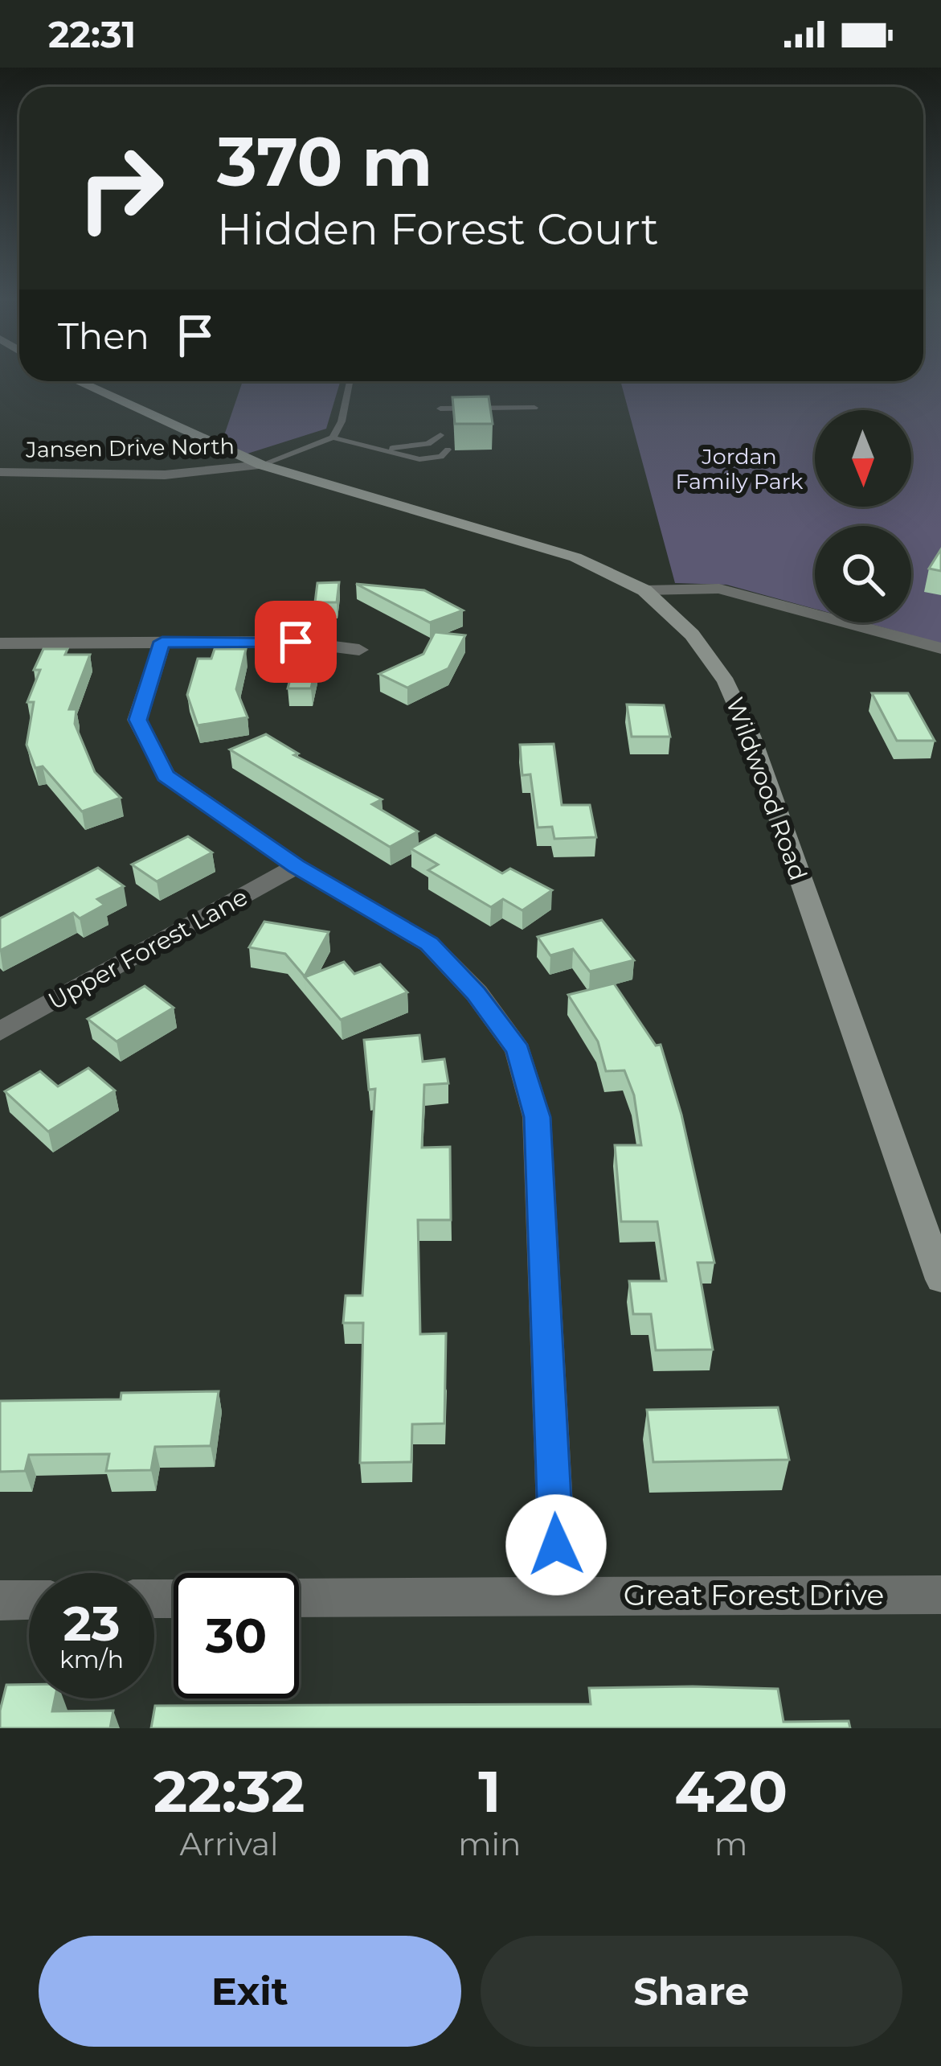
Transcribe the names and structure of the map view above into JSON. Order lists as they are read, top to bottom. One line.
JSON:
{"streets":{"street":["Jansen Drive North","Wildwood Road","Upper Forest Lane","Great Forest Drive"]},"crossings":[["Jansen Drive North","Wildwood Road"]],"parks":["Jordan Family Park"],"north":"bottom","page":{"status":"22:31","turn":["370 m","Hidden Forest Court"],"then":"Then","speed":"23 km/h","limit":"30","eta":["22:32","Arrival","1","min","420","m"],"buttons":["Exit","Share"]}}
